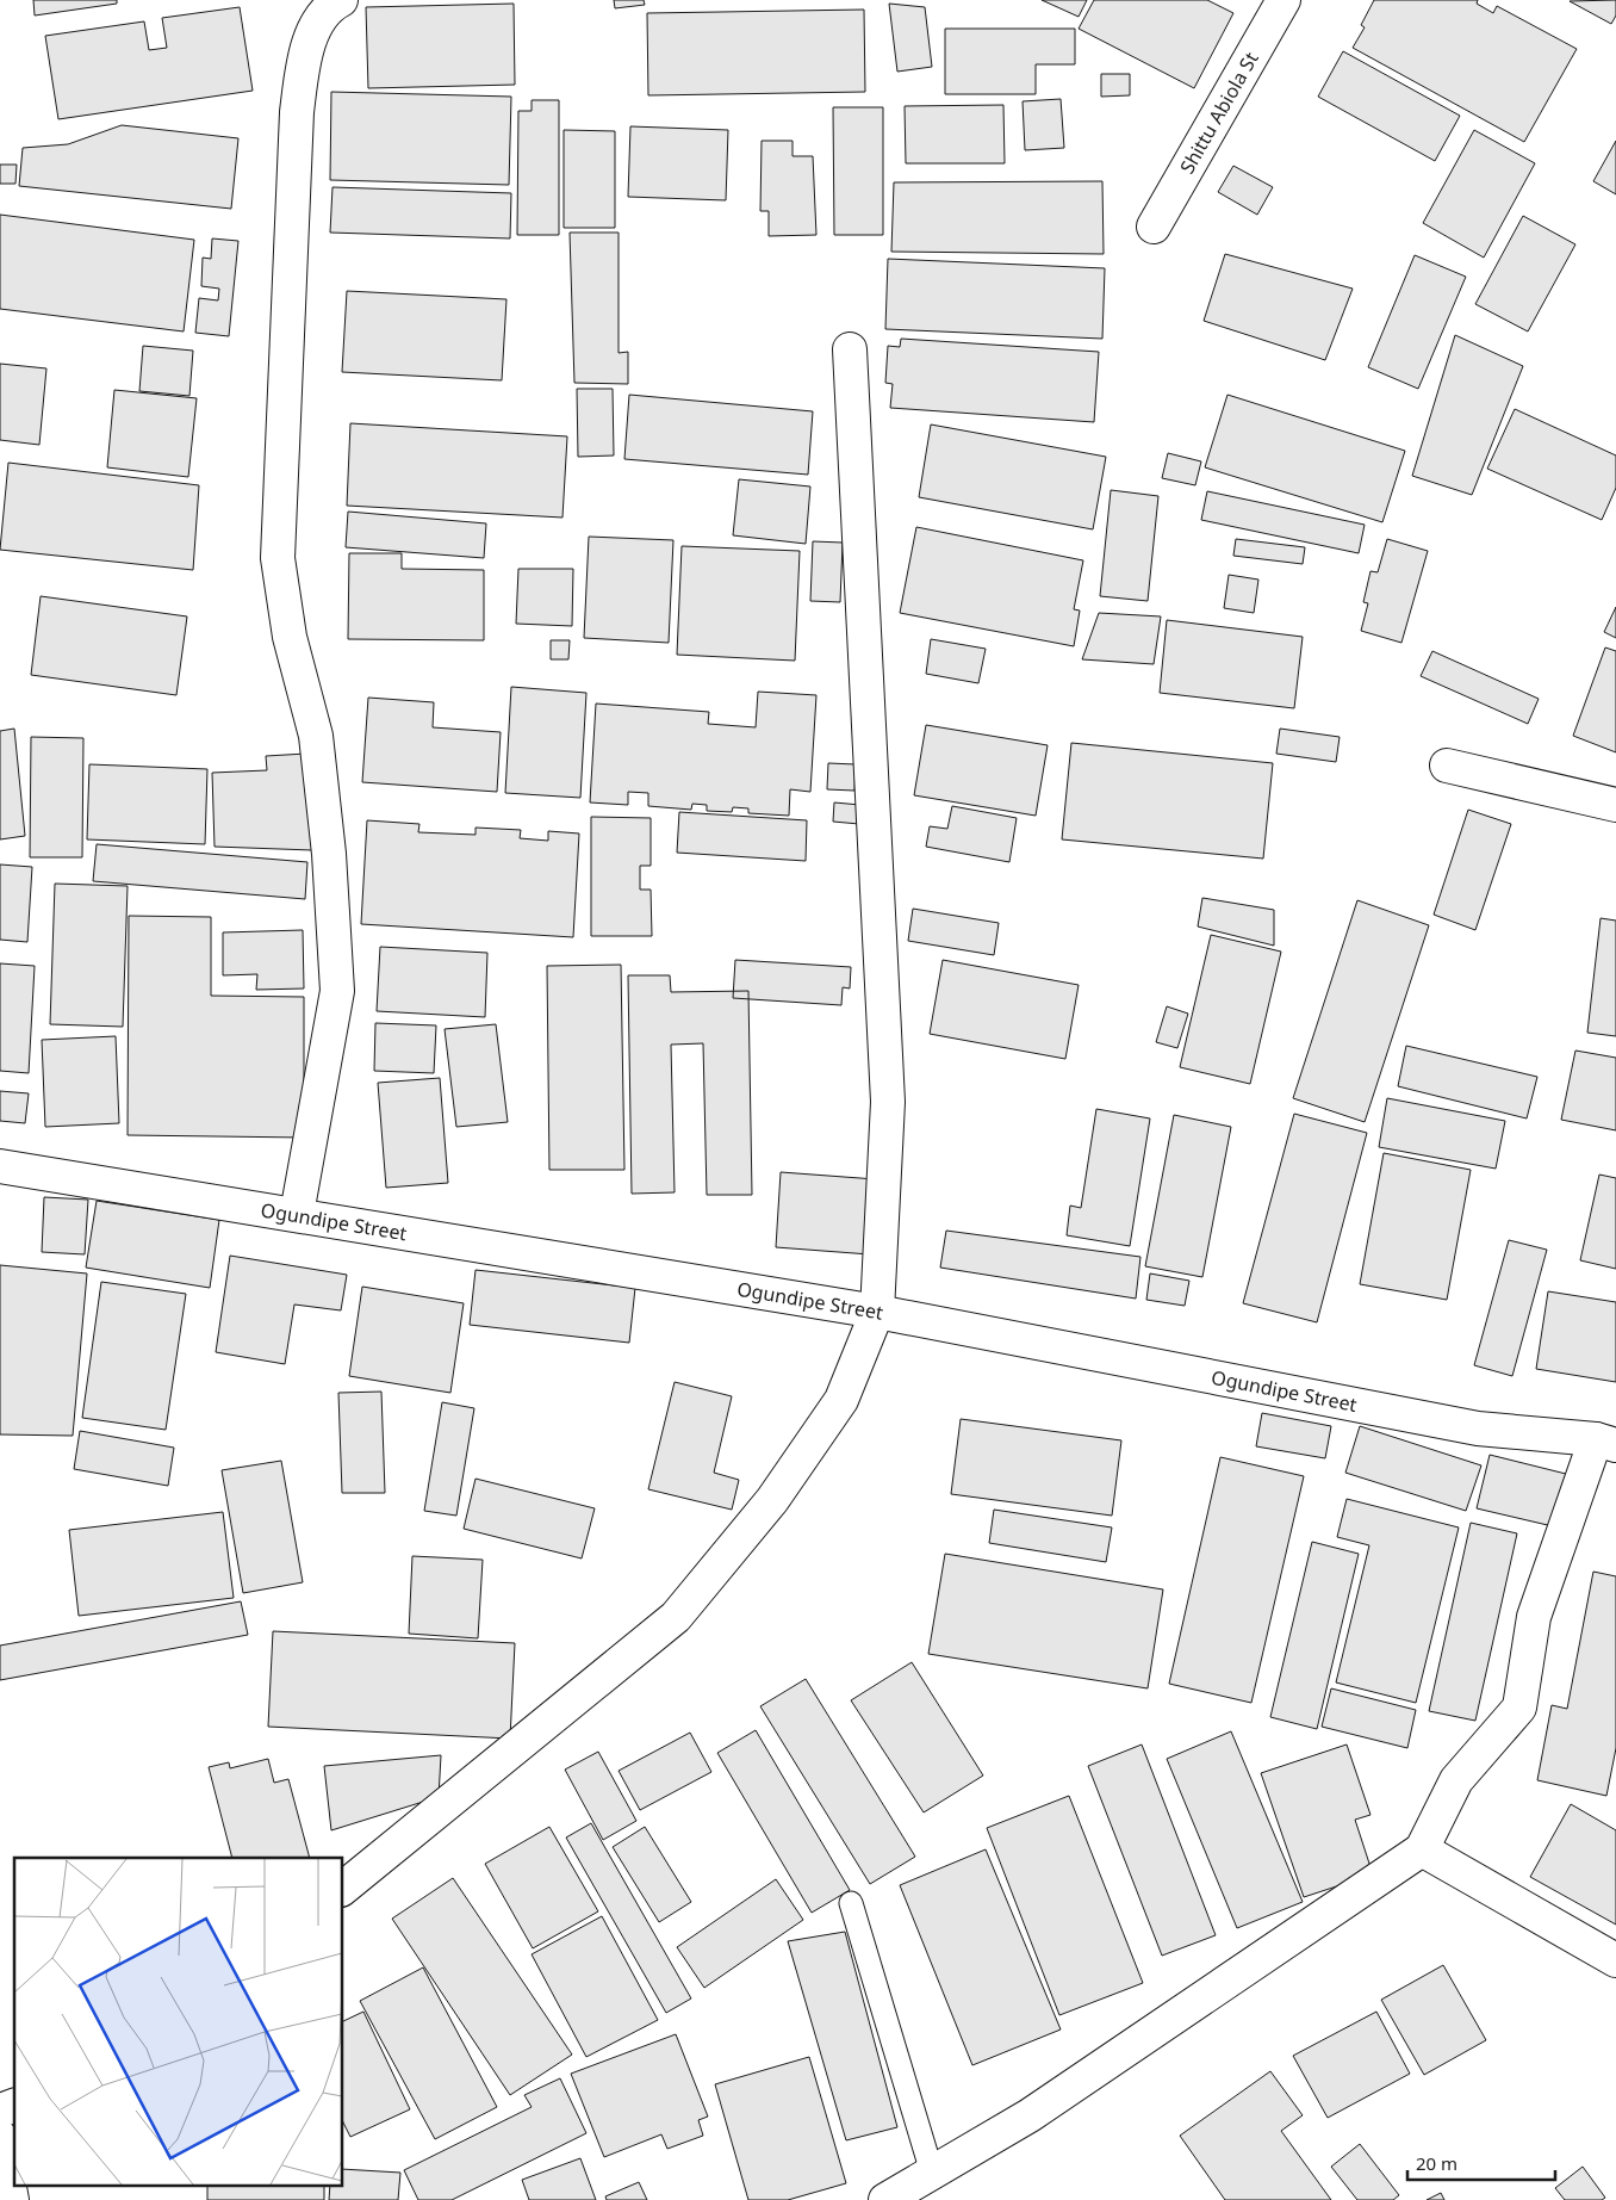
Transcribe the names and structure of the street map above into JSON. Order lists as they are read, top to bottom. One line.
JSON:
{"streets":{"street":["Shittu Abiola St","Ogundipe Street"]},"scale_bar":"20 m"}
